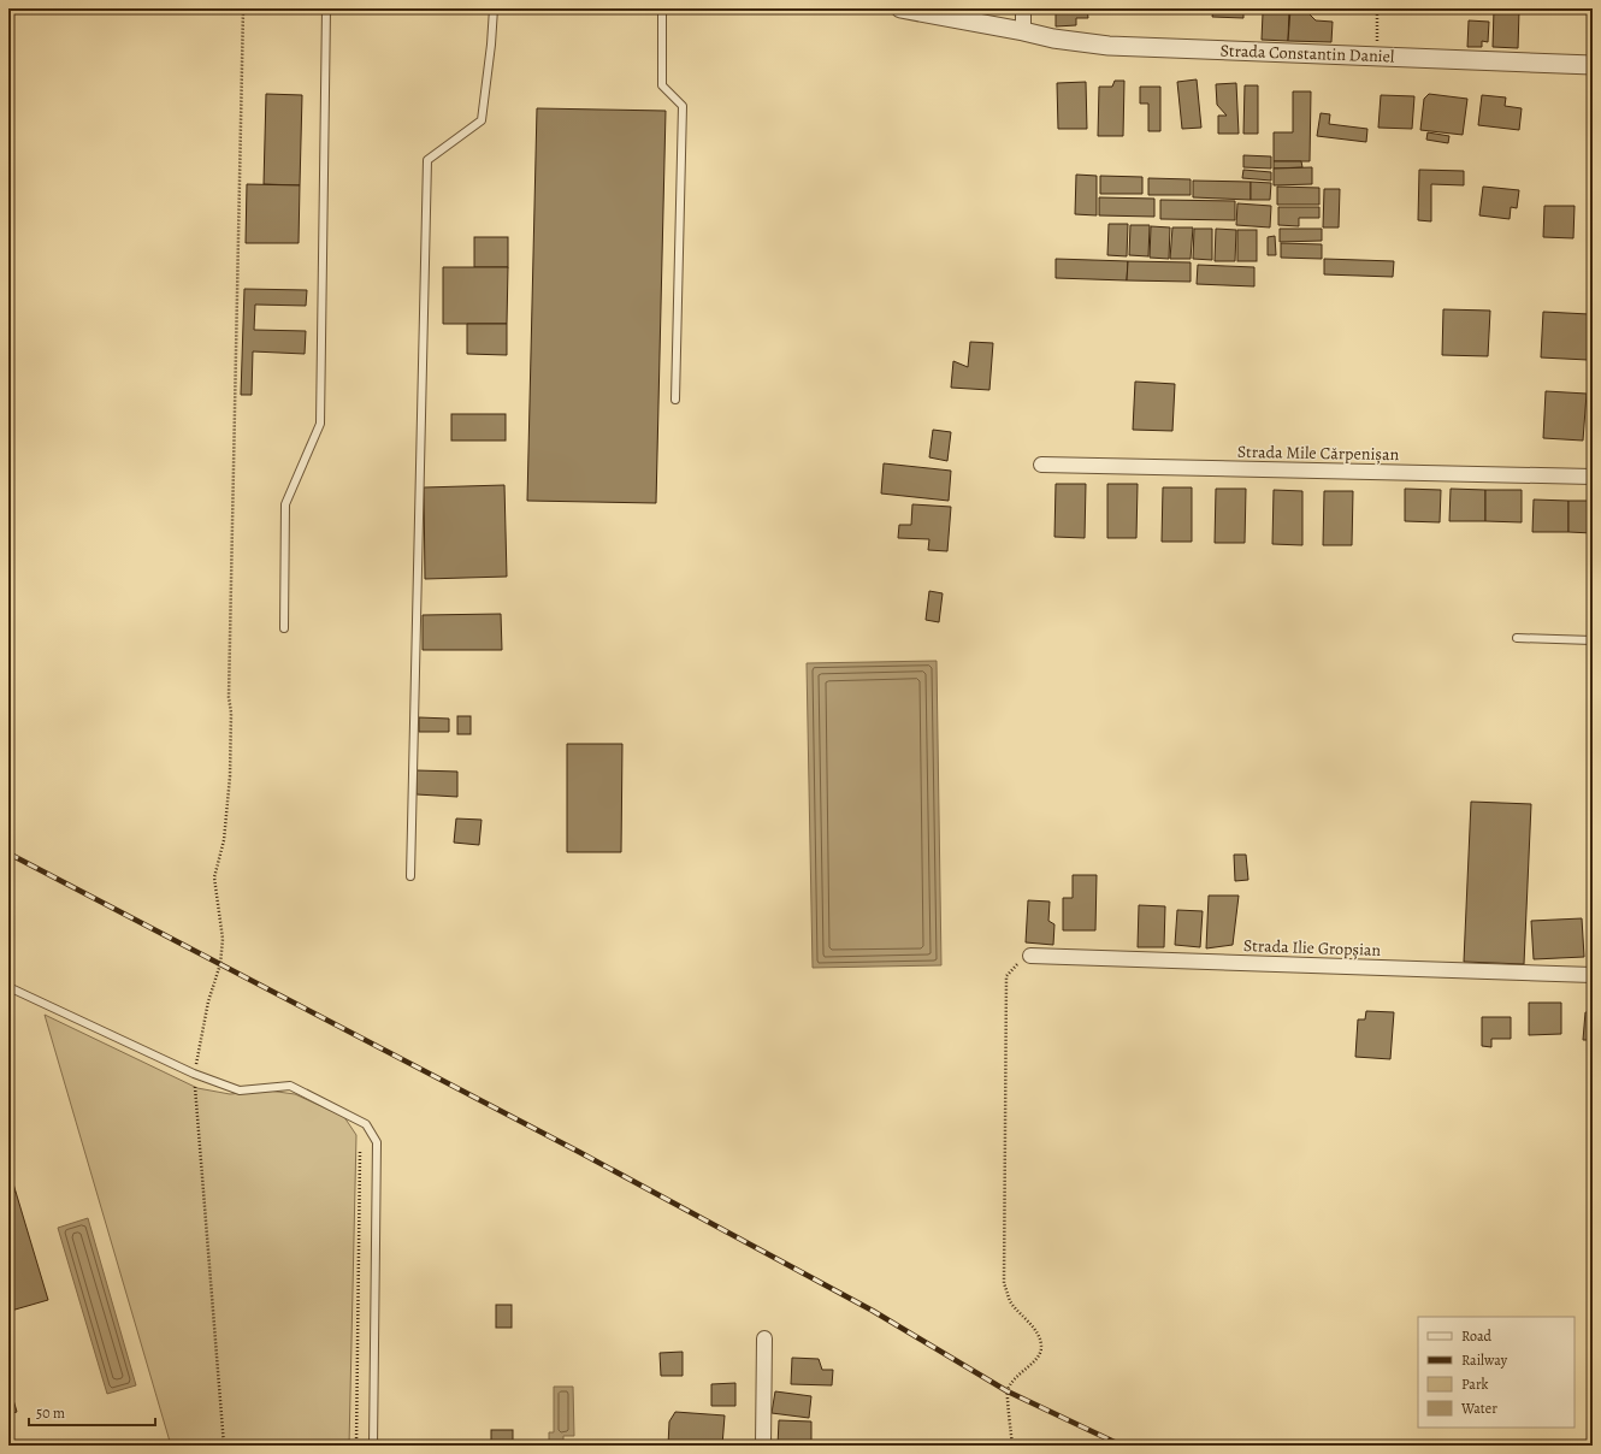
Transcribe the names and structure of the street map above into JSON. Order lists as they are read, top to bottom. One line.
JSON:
{"streets":{"street":["Strada Constantin Daniel","Strada Mile Cărpenișan","Strada Ilie Gropșian"]},"legend":["Road","Railway","Park","Water"],"scale_bar":"50 m"}
